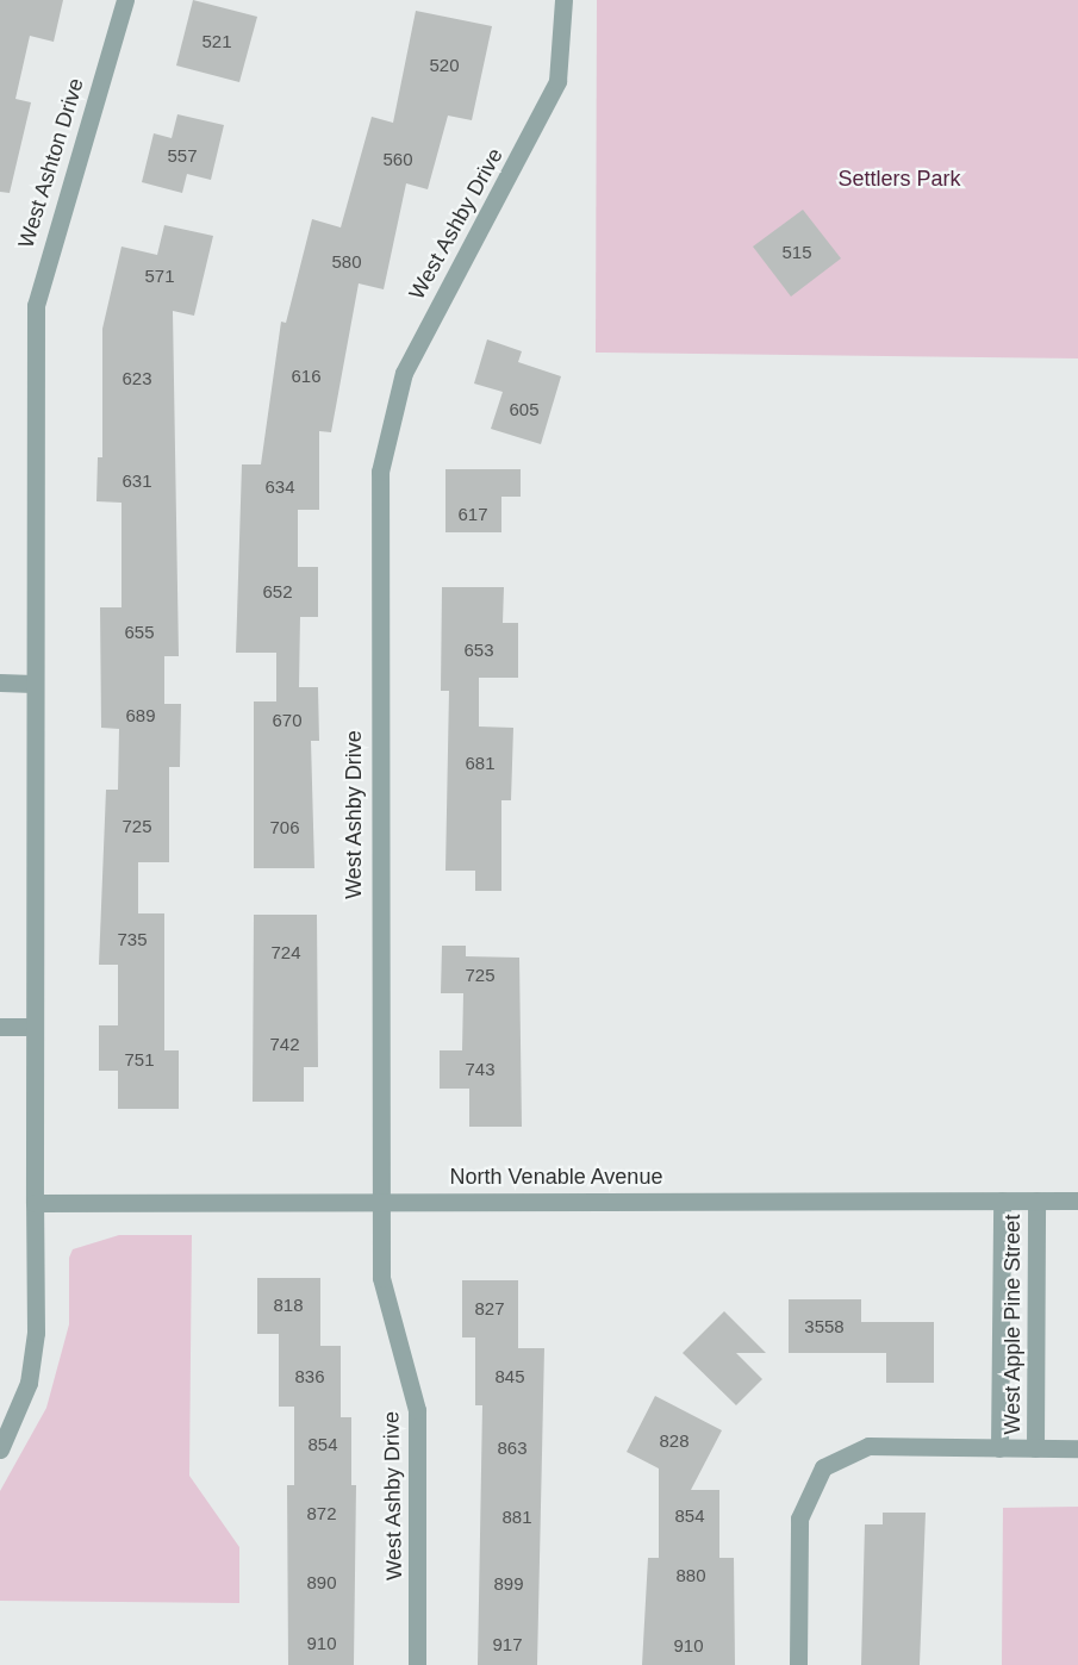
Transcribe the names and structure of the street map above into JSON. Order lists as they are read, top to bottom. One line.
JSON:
{"streets":{"street":["West Ashton Drive","West Ashby Drive","North Venable Avenue","West Apple Pine Street"]},"crossings":[["West Ashton Drive","North Venable Avenue"],["West Ashby Drive","North Venable Avenue"],["North Venable Avenue","West Apple Pine Street"]],"parks":["Settlers Park"],"house_numbers":["521","520","557","560","515","580","571","616","623","605","631","634","617","652","655","653","689","670","681","725","706","735","724","725","742","751","743","818","827","3558","836","845","828","854","863","872","854","881","880","890","899","910","917","910"]}
